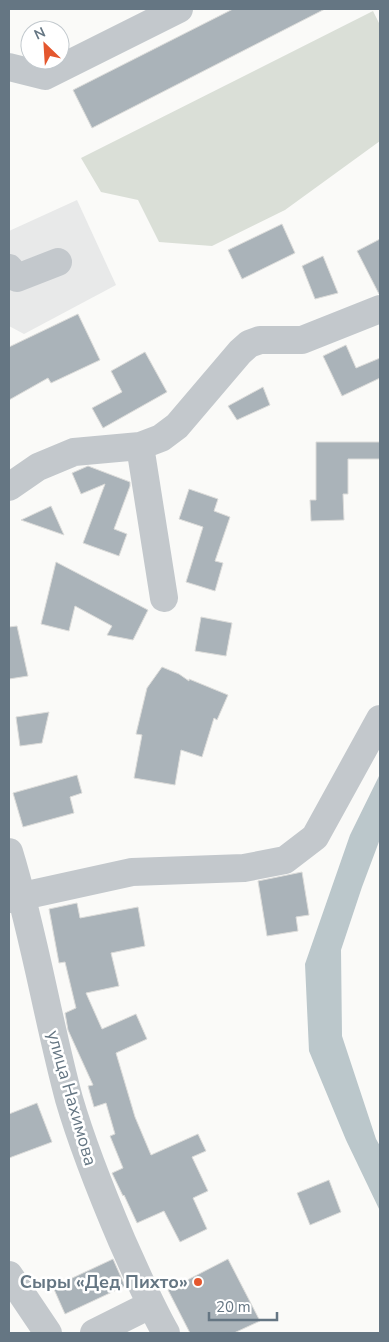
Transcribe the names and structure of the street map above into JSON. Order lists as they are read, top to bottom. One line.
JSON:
{"streets":{"street":["улица Нахимова"]},"places":["Сыры «Дед Пихто»"],"scale_bar":"20 m","north":"top left"}
